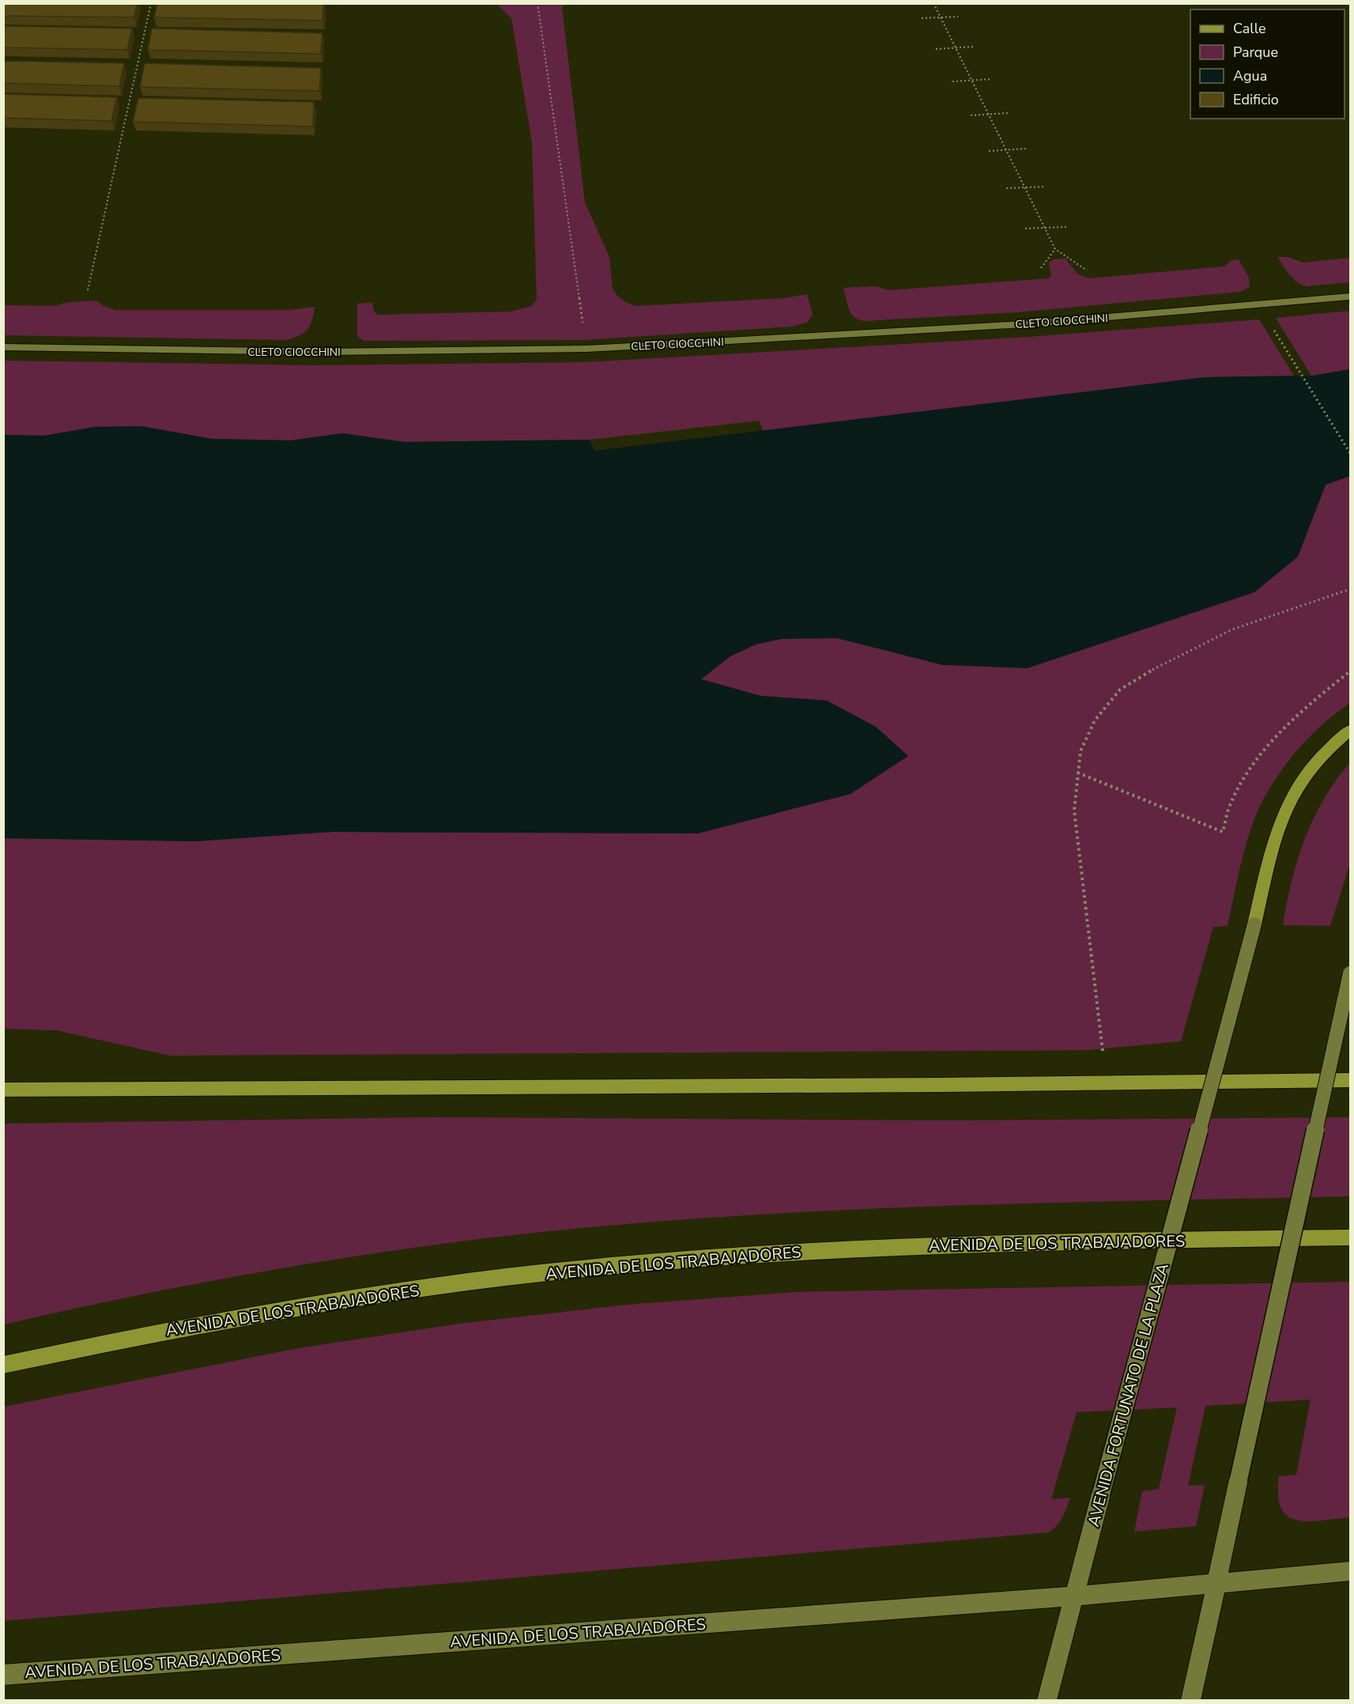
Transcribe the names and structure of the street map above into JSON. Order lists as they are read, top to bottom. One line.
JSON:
{"streets":{"main road":["CLETO CIOCCHINI","AVENIDA DE LOS TRABAJADORES","AVENIDA FORTUNATO DE LA PLAZA"]},"crossings":[["AVENIDA DE LOS TRABAJADORES","AVENIDA FORTUNATO DE LA PLAZA"]],"legend":["Calle","Parque","Agua","Edificio"]}
